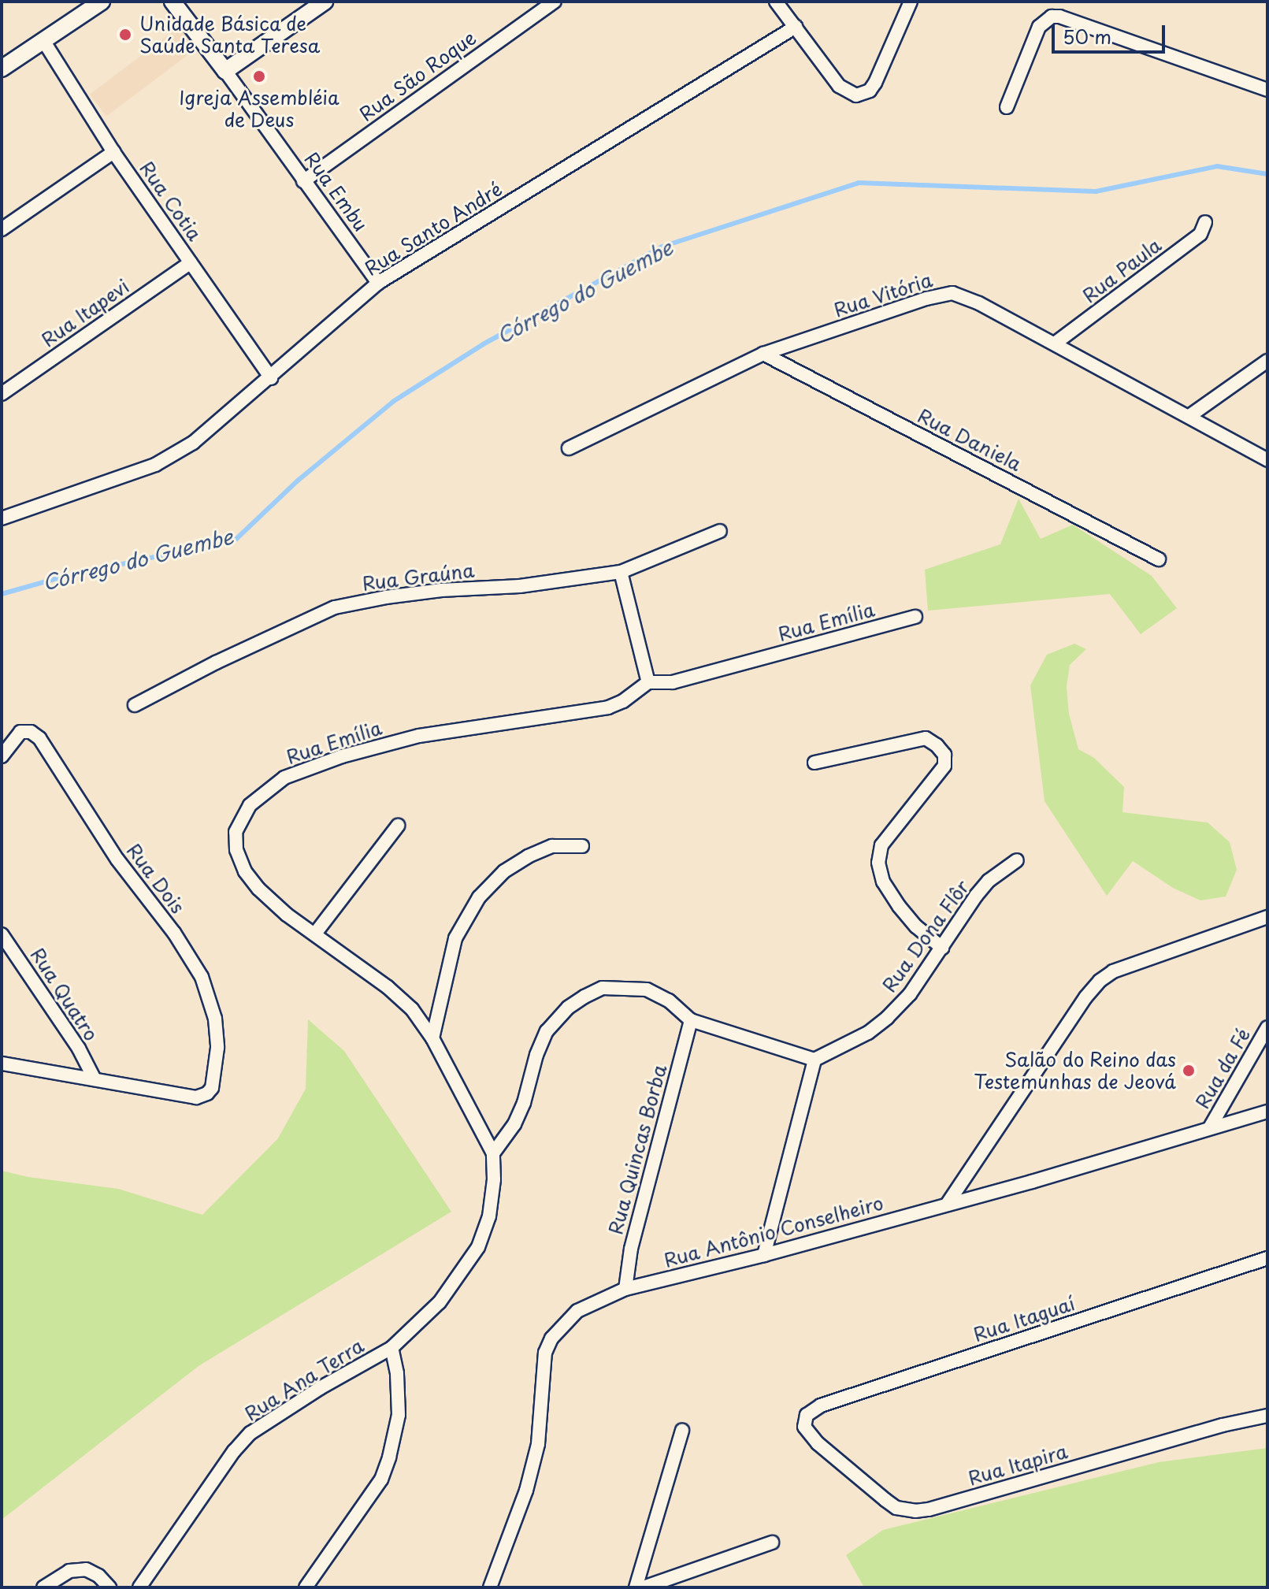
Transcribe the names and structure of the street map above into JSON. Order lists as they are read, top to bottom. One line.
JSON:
{"streets":{"street":["Rua São Roque","Rua Embu","Rua Cotia","Rua Santo André","Rua Paula","Rua Vitória","Rua Itapevi","Rua Daniela","Rua Graúna","Rua Emília","Rua Dois","Rua Dona Flôr","Rua Quatro","Rua da Fé","Rua Quincas Borba","Rua Antônio Conselheiro","Rua Itaguaí","Rua Ana Terra","Rua Itapira"]},"crossings":[["Rua São Roque","Rua Embu"],["Rua Embu","Rua Santo André"],["Rua Cotia","Rua Santo André"],["Rua Cotia","Rua Itapevi"],["Rua Paula","Rua Vitória"],["Rua Vitória","Rua Daniela"],["Rua Emília","Rua Ana Terra"],["Rua Dois","Rua Quatro"],["Rua da Fé","Rua Antônio Conselheiro"],["Rua Quincas Borba","Rua Antônio Conselheiro"],["Rua Itaguaí","Rua Itapira"]],"water":["Córrego do Guembe"],"places":["Unidade Básica de Saúde Santa Teresa","Igreja Assembléia de Deus","Salão do Reino das Testemunhas de Jeová"],"scale_bar":"50 m"}
